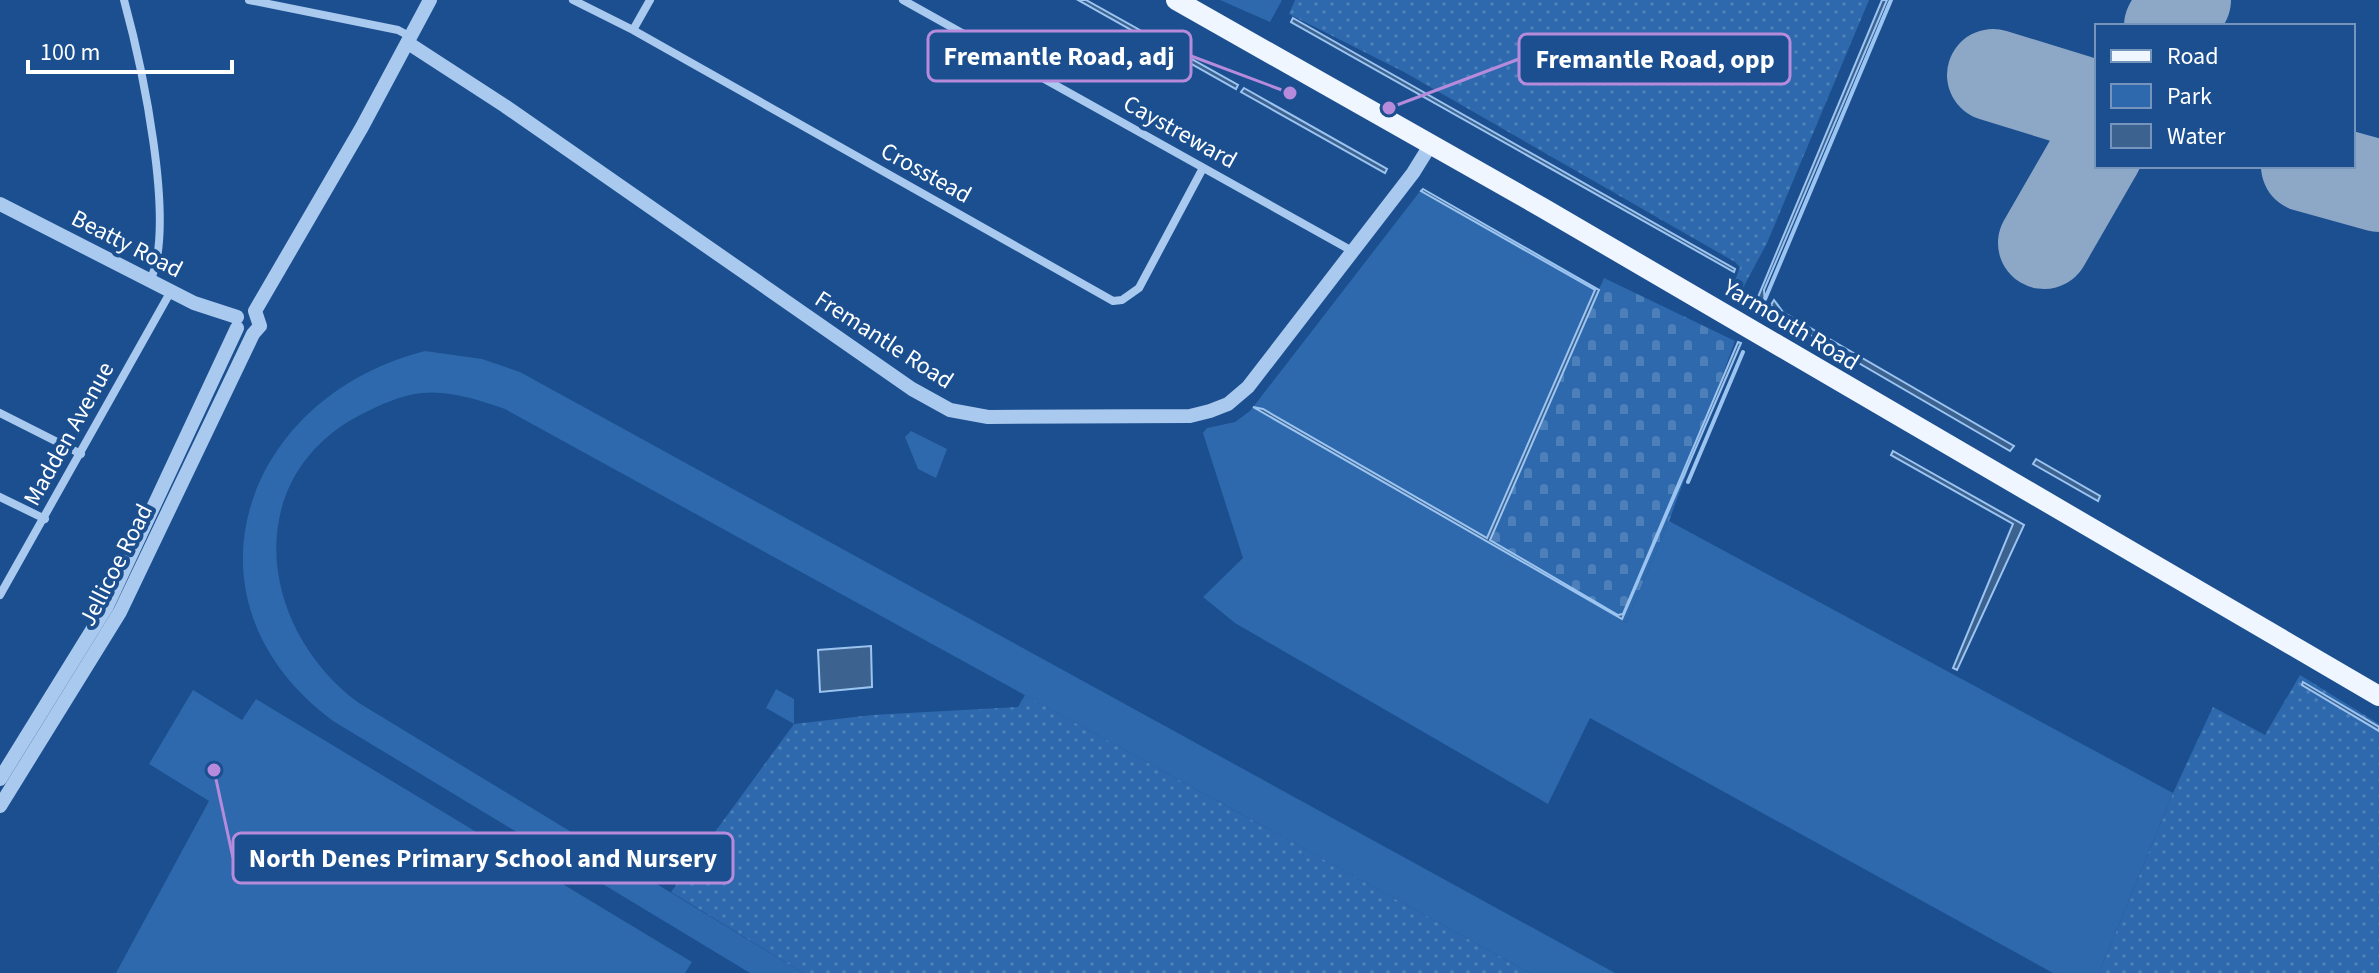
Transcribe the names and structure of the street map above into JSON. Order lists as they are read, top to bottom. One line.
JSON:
{"streets":{"main road":["Yarmouth Road"],"street":["Caystreward","Crosstead","Beatty Road","Fremantle Road","Madden Avenue","Jellicoe Road"]},"crossings":[["Caystreward","Crosstead"],["Caystreward","Fremantle Road"],["Beatty Road","Madden Avenue"],["Beatty Road","Jellicoe Road"],["Yarmouth Road","Fremantle Road"],["Fremantle Road","Jellicoe Road"]],"places":["Fremantle Road, adj","Fremantle Road, opp","North Denes Primary School and Nursery"],"legend":["Road","Park","Water"],"scale_bar":"100 m"}
